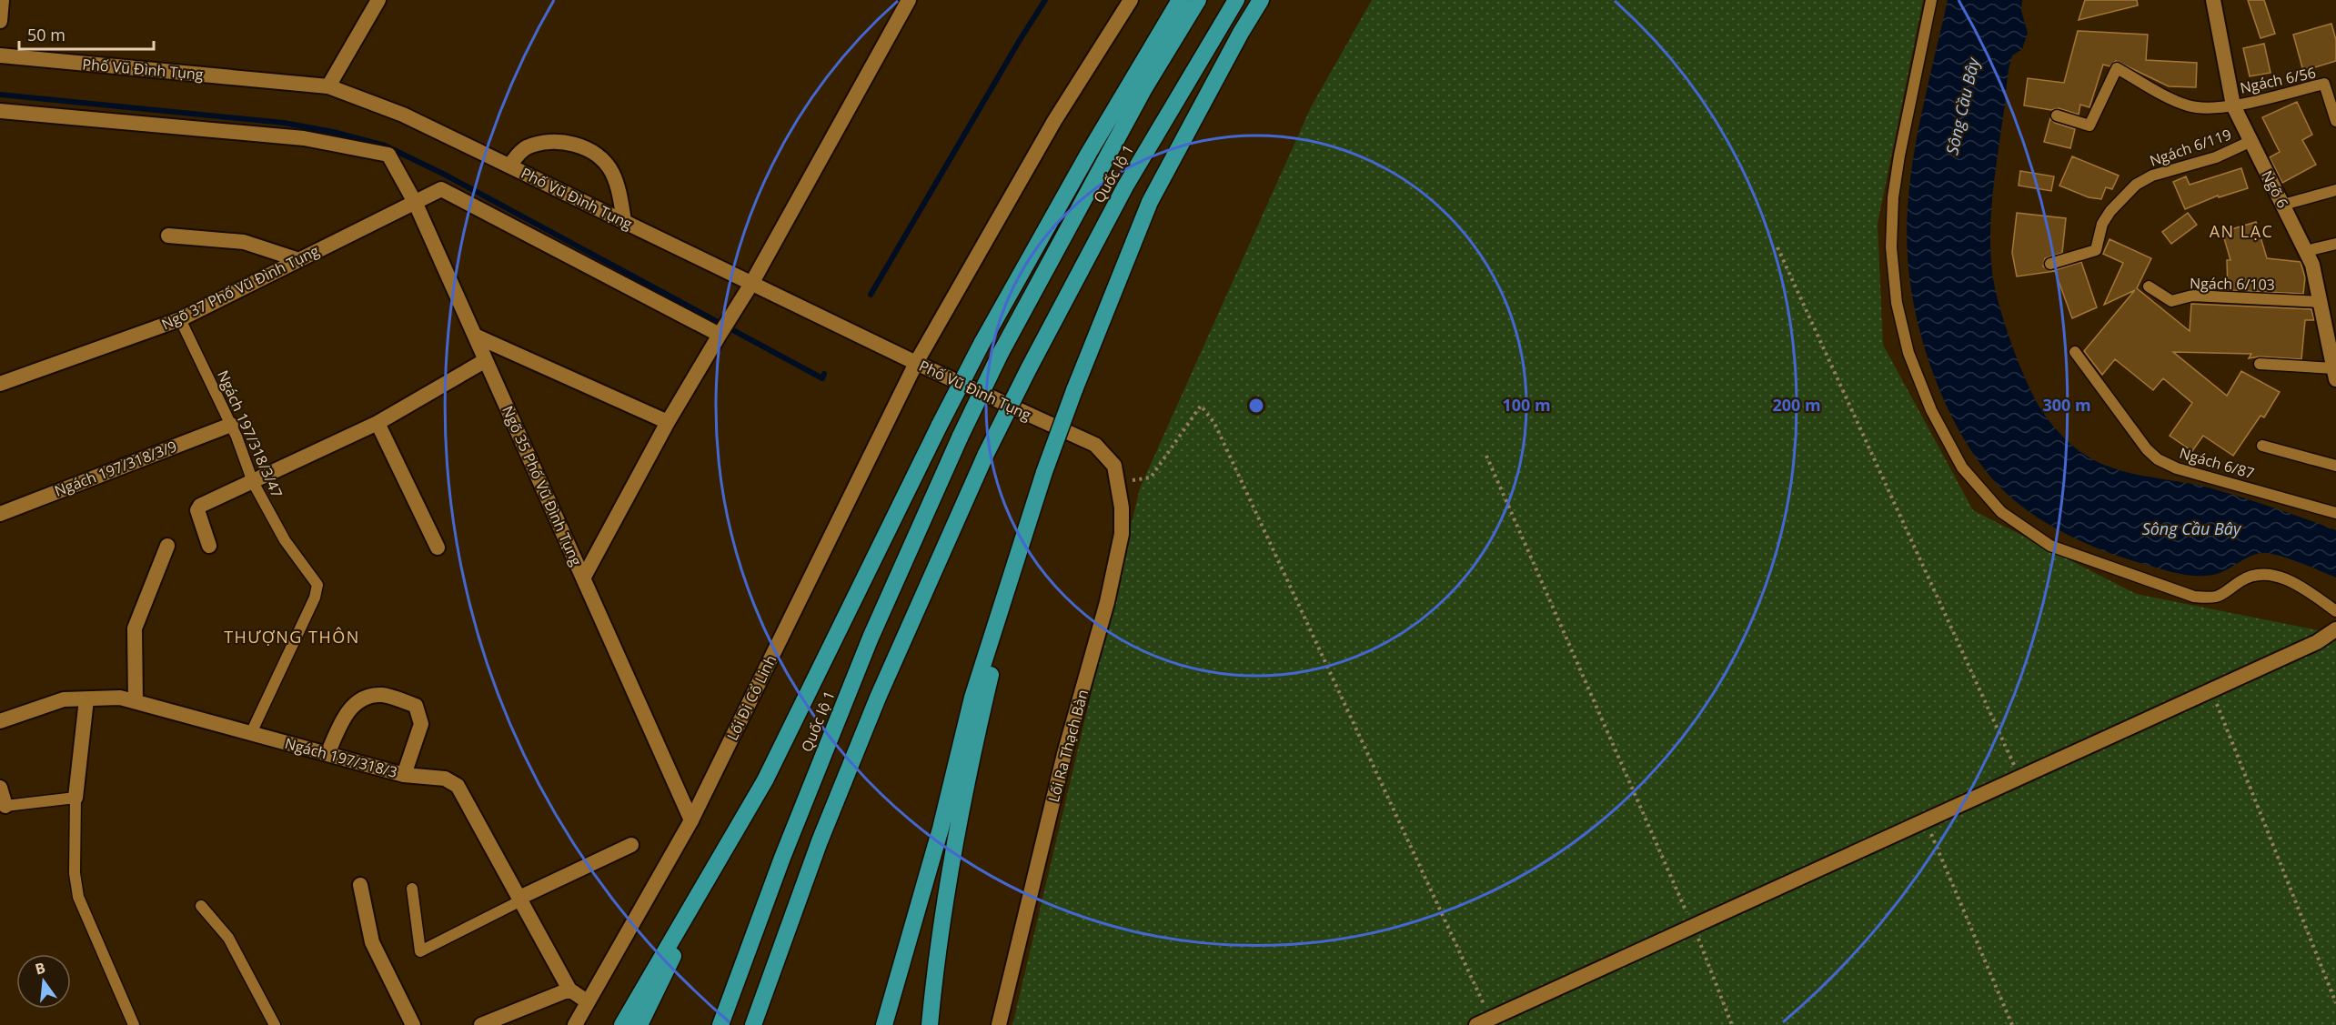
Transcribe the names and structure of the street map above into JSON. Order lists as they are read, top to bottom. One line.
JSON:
{"streets":{"highway":["Quốc lộ 1"],"street":["Phố Vũ Đình Tụng","Ngõ 6","Ngõ 37 Phố Vũ Đình Tụng","Ngách 197/318/3/9","Ngõ 35 Phố Vũ Đình Tụng","Lối Đi Cổ Linh","Lối Ra Thạch Bàn","Ngách 197/318/3"],"lane":["Ngách 6/56","Ngách 6/119","Ngách 6/103","Ngách 197/318/3/47","Ngách 6/87"]},"crossings":[["Phố Vũ Đình Tụng","Lối Đi Cổ Linh"],["Phố Vũ Đình Tụng","Lối Ra Thạch Bàn"],["Ngách 6/56","Ngõ 6"],["Ngách 6/119","Ngõ 6"],["Ngõ 6","Ngách 6/103"],["Ngõ 37 Phố Vũ Đình Tụng","Ngách 197/318/3/47"],["Ngõ 37 Phố Vũ Đình Tụng","Ngõ 35 Phố Vũ Đình Tụng"],["Ngách 197/318/3/47","Ngách 197/318/3/9"],["Ngách 197/318/3/47","Ngách 197/318/3"],["Ngõ 35 Phố Vũ Đình Tụng","Lối Đi Cổ Linh"],["Lối Đi Cổ Linh","Ngách 197/318/3"]],"districts":["AN LẠC","THƯỢNG THÔN"],"water":["Sông Cầu Bây"],"scale_bar":"50 m","north":"top","rings":["100 m","200 m","300 m"]}
